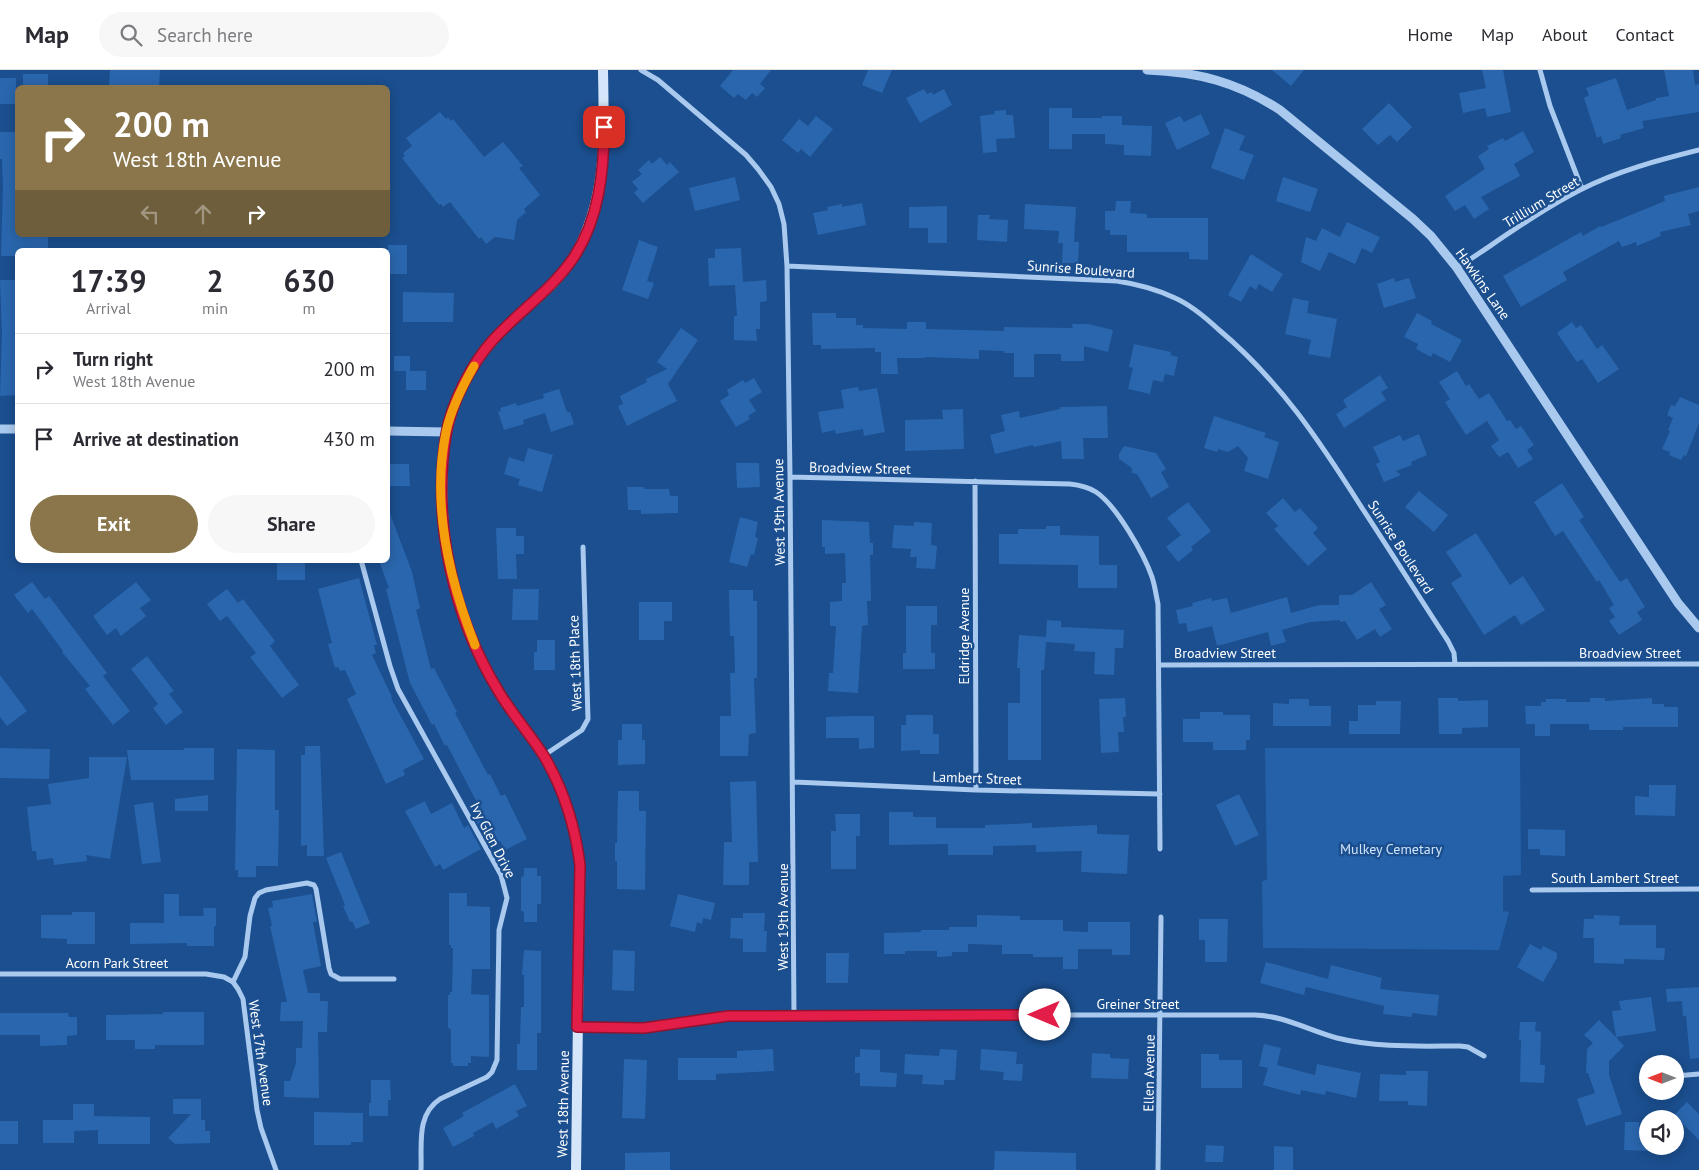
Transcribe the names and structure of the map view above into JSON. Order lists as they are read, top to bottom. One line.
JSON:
{"streets":{"main road":["West 18th Avenue"],"street":["Trillium Street","Sunrise Boulevard","Hawkins Lane","Broadview Street","West 19th Avenue","Eldridge Avenue","West 18th Place","Lambert Street","Ivy Glen Drive","South Lambert Street","Acorn Park Street","Greiner Street","West 17th Avenue","Ellen Avenue"]},"crossings":[["Trillium Street","Hawkins Lane"],["Sunrise Boulevard","Broadview Street"],["Sunrise Boulevard","West 19th Avenue"],["Broadview Street","West 19th Avenue"],["Broadview Street","Eldridge Avenue"],["West 19th Avenue","Lambert Street"],["West 19th Avenue","Greiner Street"],["Eldridge Avenue","Lambert Street"],["West 18th Place","West 18th Avenue"],["Acorn Park Street","West 17th Avenue"],["Greiner Street","Ellen Avenue"],["Greiner Street","West 18th Avenue"]],"parks":["Mulkey Cemetary"],"north":"left","page":{"header":"Map","search":"Search here","nav":["Home","Map","About","Contact"],"turn":["200 m","West 18th Avenue"],"eta":["17:39","Arrival","2","min","630","m"],"list":[{"name":"Turn right","note":"West 18th Avenue","value":"200 m"},{"name":"Arrive at destination","value":"430 m"}],"buttons":["Exit","Share"]}}
